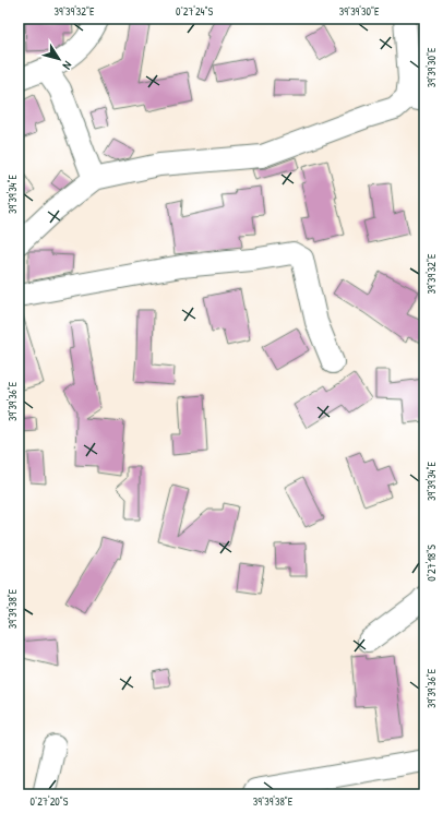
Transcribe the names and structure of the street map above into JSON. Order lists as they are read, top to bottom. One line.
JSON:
{"north":"bottom right","coordinates":["39°39'32\"E","0°27'24\"S","39°39'30\"E","39°39'34\"E","39°39'36\"E","0°27'18\"S","39°39'38\"E","0°27'20\"S"]}
